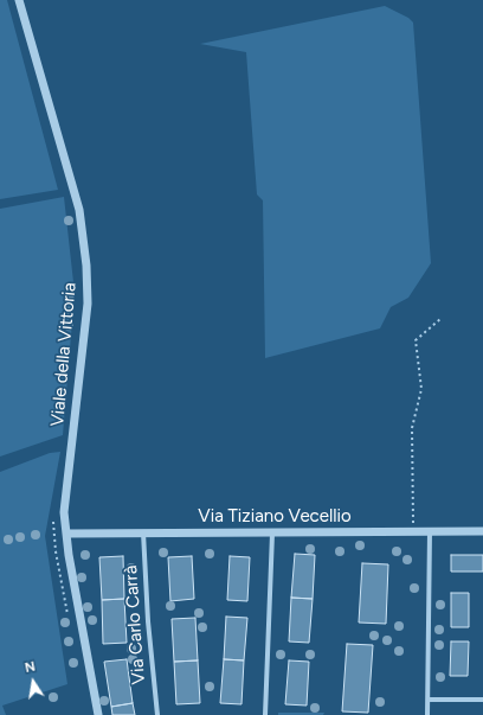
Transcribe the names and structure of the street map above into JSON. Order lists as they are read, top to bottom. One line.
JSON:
{"streets":{"street":["Viale della Vittoria","Via Tiziano Vecellio","Via Carlo Carrà"]},"crossings":[["Viale della Vittoria","Via Tiziano Vecellio"],["Via Tiziano Vecellio","Via Carlo Carrà"]],"north":"top"}
